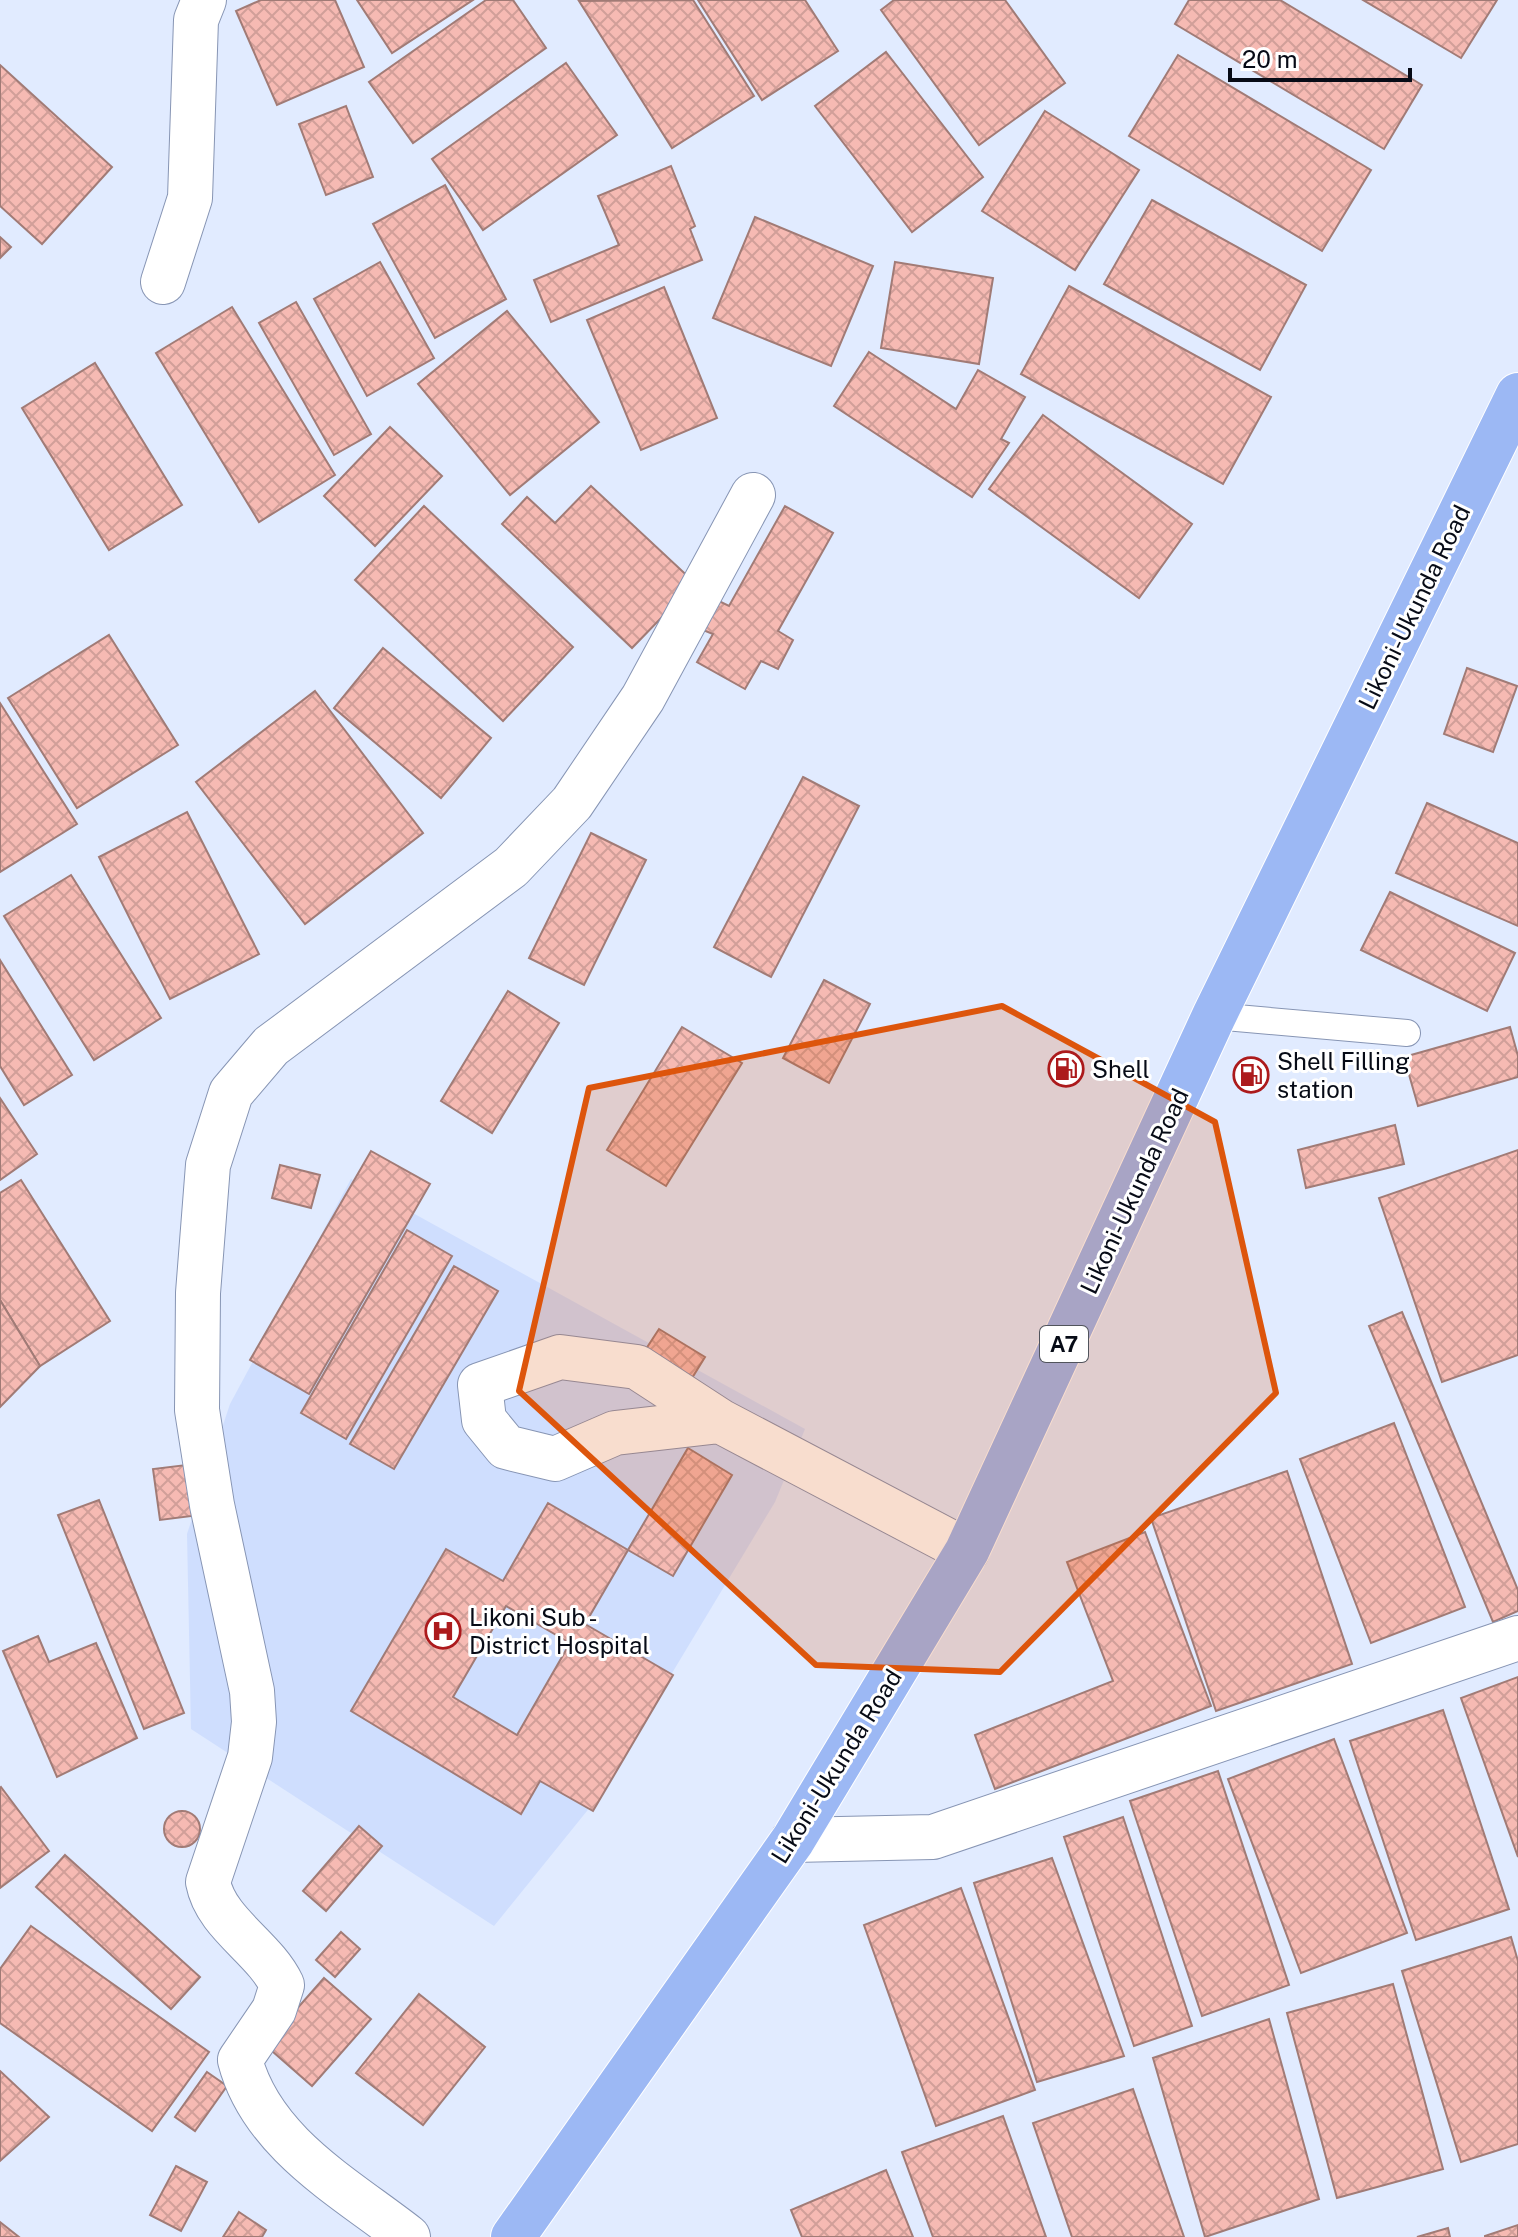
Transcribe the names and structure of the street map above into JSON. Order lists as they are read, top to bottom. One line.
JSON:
{"streets":{"highway":["Likoni-Ukunda Road","A7"]},"places":{"fuel station":["Shell","Shell Filling station"],"hospital":["Likoni Sub - District Hospital"]},"scale_bar":"20 m"}
